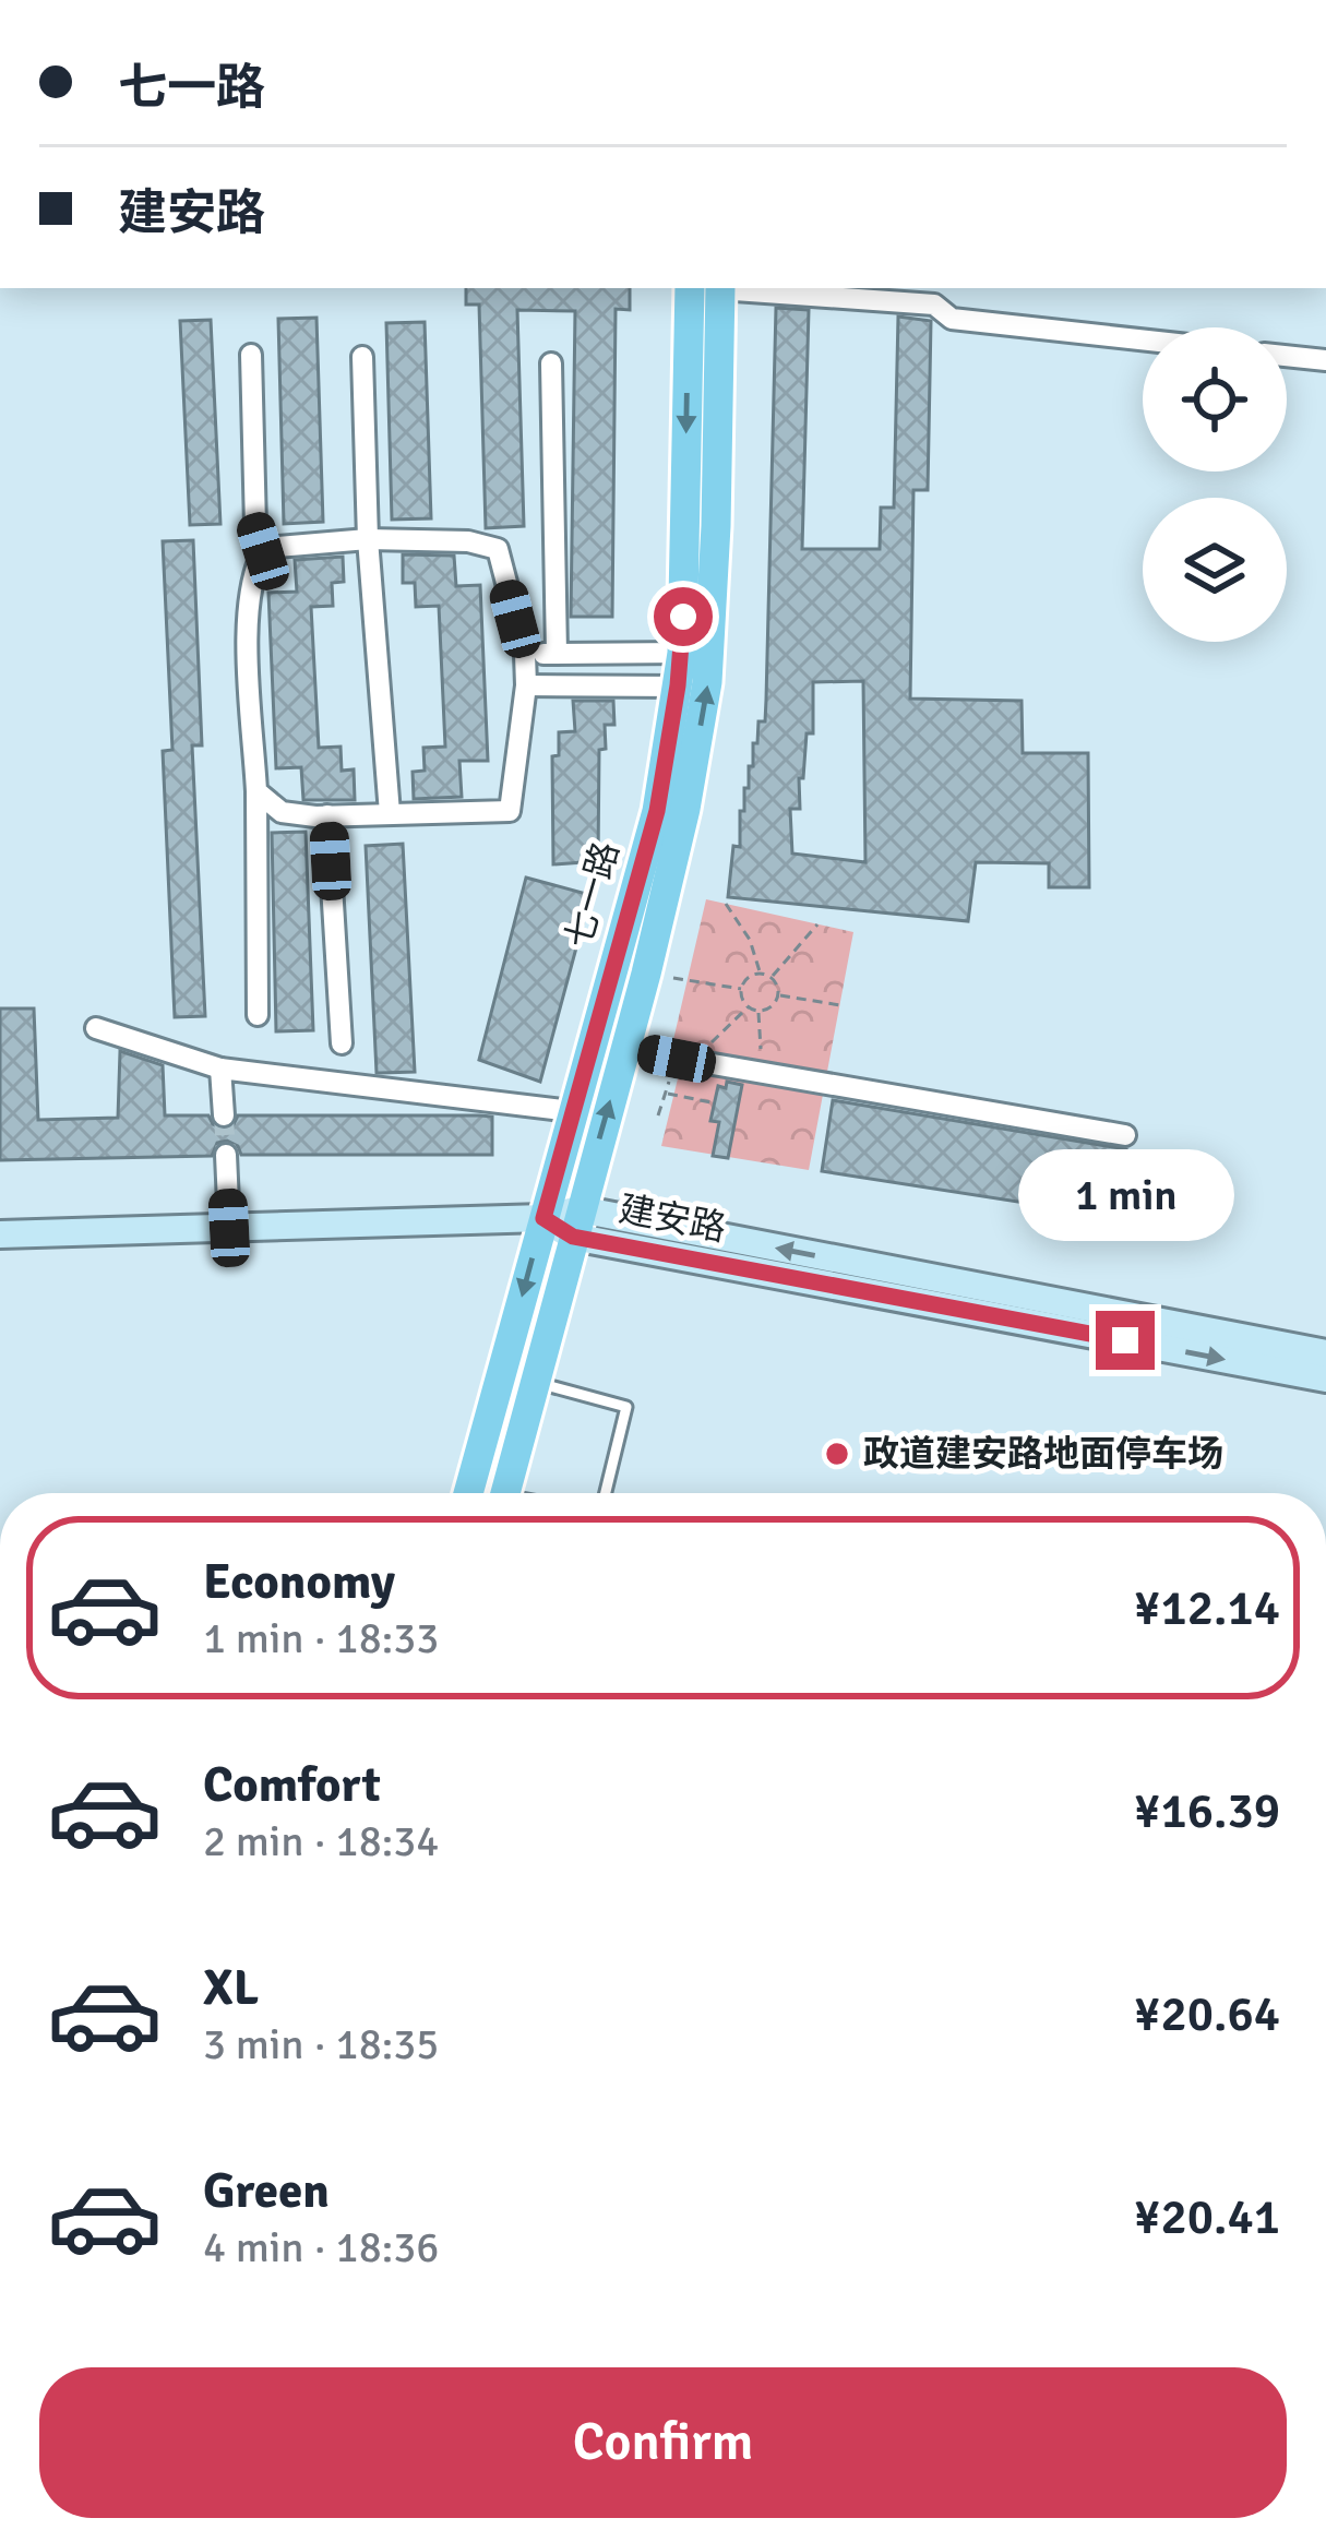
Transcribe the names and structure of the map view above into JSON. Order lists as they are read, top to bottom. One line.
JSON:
{"streets":{"main road":["七一路"],"street":["建安路"]},"crossings":[["七一路","建安路"]],"places":["政道建安路地面停车场"],"page":{"banner":["七一路","建安路"],"bubble":"1 min","list":[{"name":"Economy","note":"1 min · 18:33","value":"¥12.14"},{"name":"Comfort","note":"2 min · 18:34","value":"¥16.39"},{"name":"XL","note":"3 min · 18:35","value":"¥20.64"},{"name":"Green","note":"4 min · 18:36","value":"¥20.41"}],"buttons":"Confirm"}}
